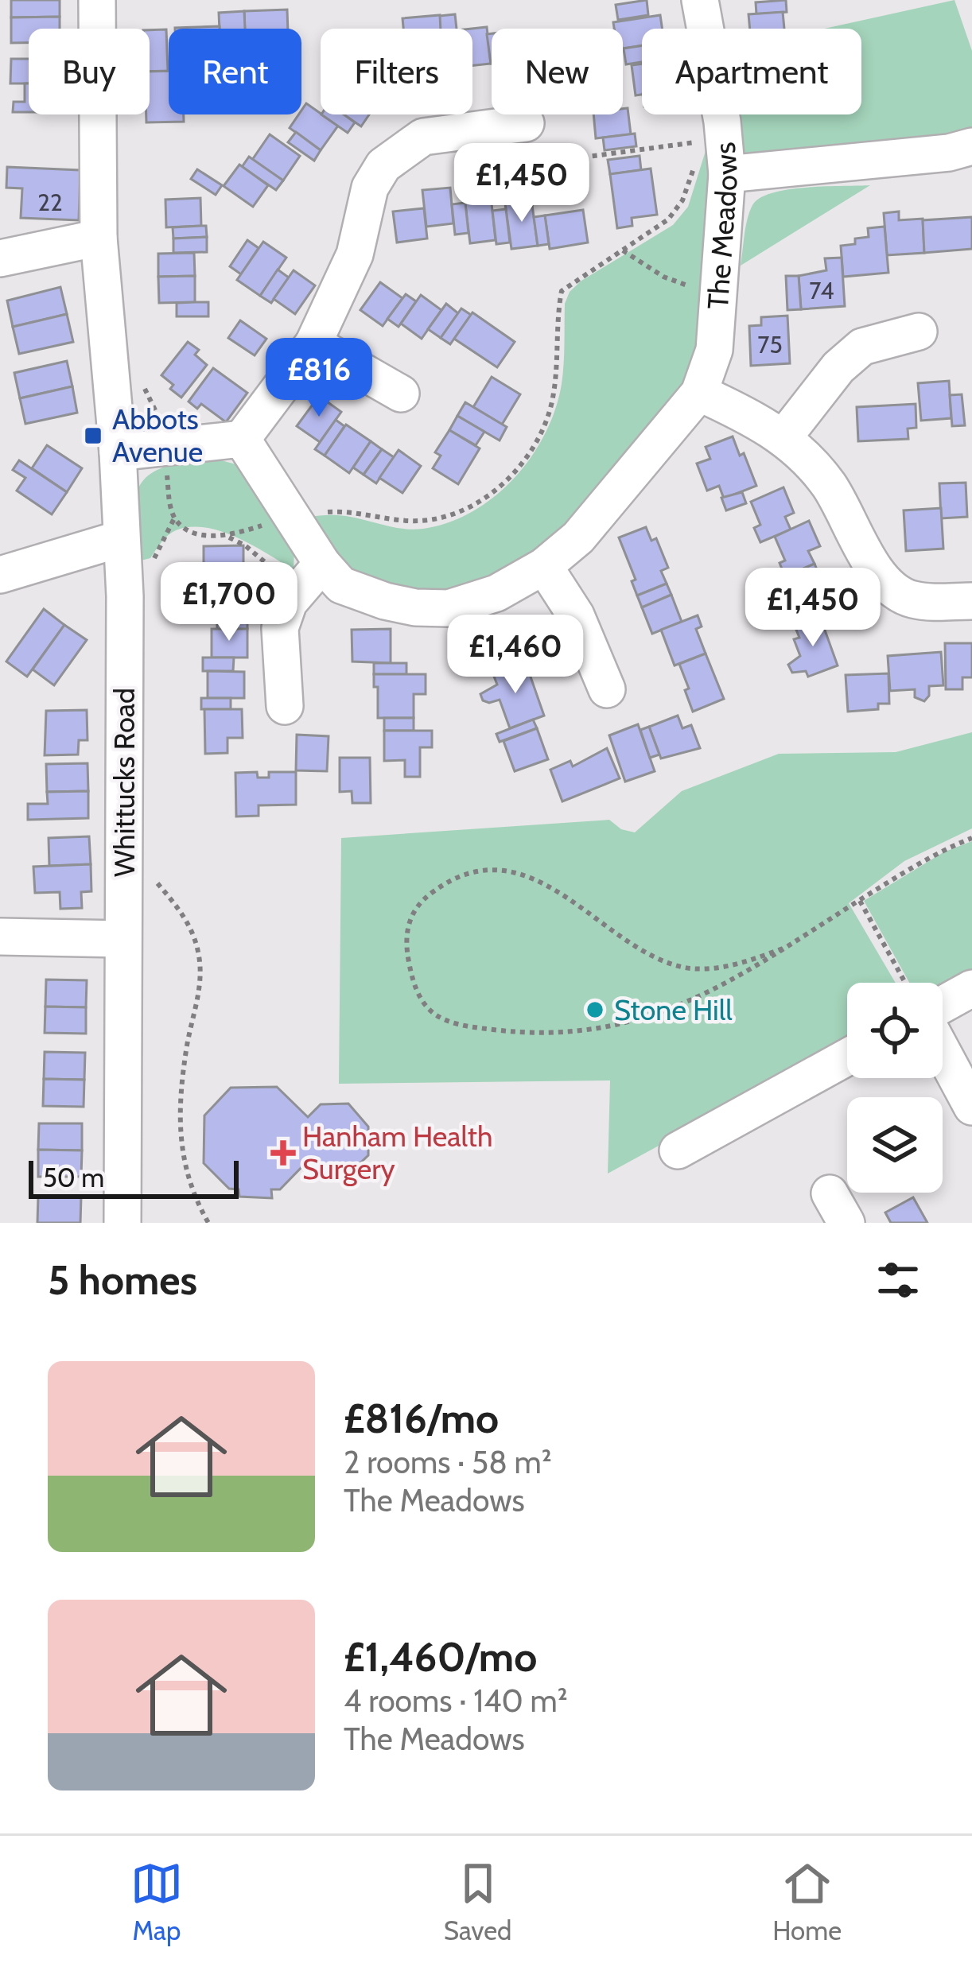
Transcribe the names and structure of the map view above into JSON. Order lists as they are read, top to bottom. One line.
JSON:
{"streets":{"street":["The Meadows","Whittucks Road"]},"places":{"transit":["Abbots Avenue"],"other":["Stone Hill"],"health":["Hanham Health Surgery"]},"house_numbers":["22","74","75"],"scale_bar":"50 m","page":{"chip":["Buy","Rent","Filters","New","Apartment"],"price":["£1,450","£816","£1,700","£1,450","£1,460"],"scale":"50 m","heading":"5 homes","list":[{"name":"£816/mo","note":"2 rooms · 58 m² · The Meadows"},{"name":"£1,460/mo","note":"4 rooms · 140 m² · The Meadows"}],"tabs":["Map","Saved","Home"]}}
